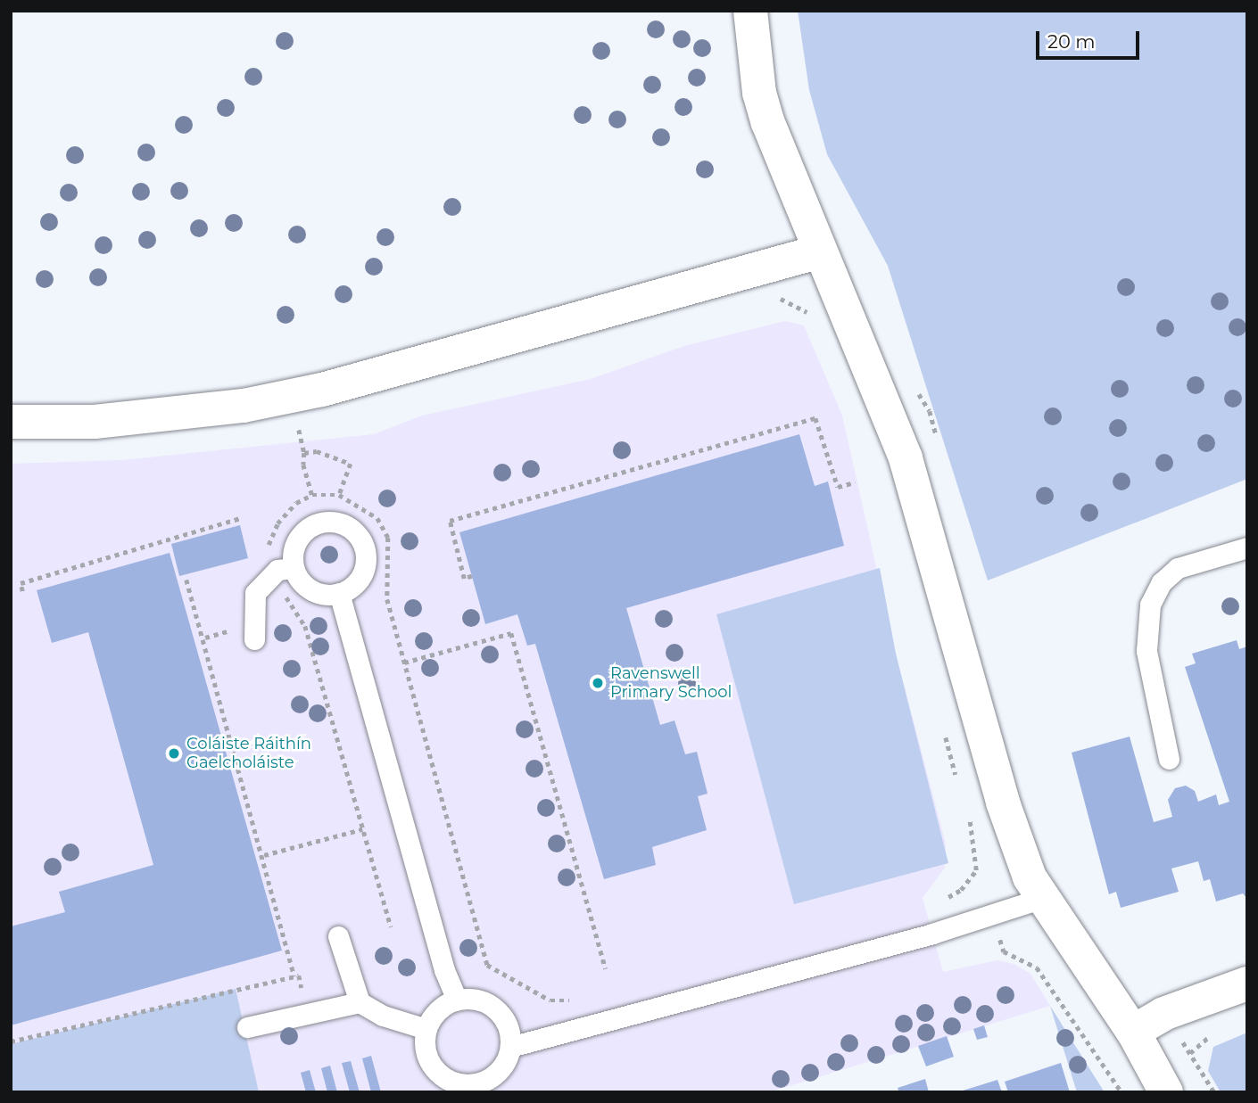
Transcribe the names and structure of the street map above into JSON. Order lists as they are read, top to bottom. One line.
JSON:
{"places":["Ravenswell Primary School","Coláiste Ráithín Gaelcholáiste"],"scale_bar":"20 m"}
